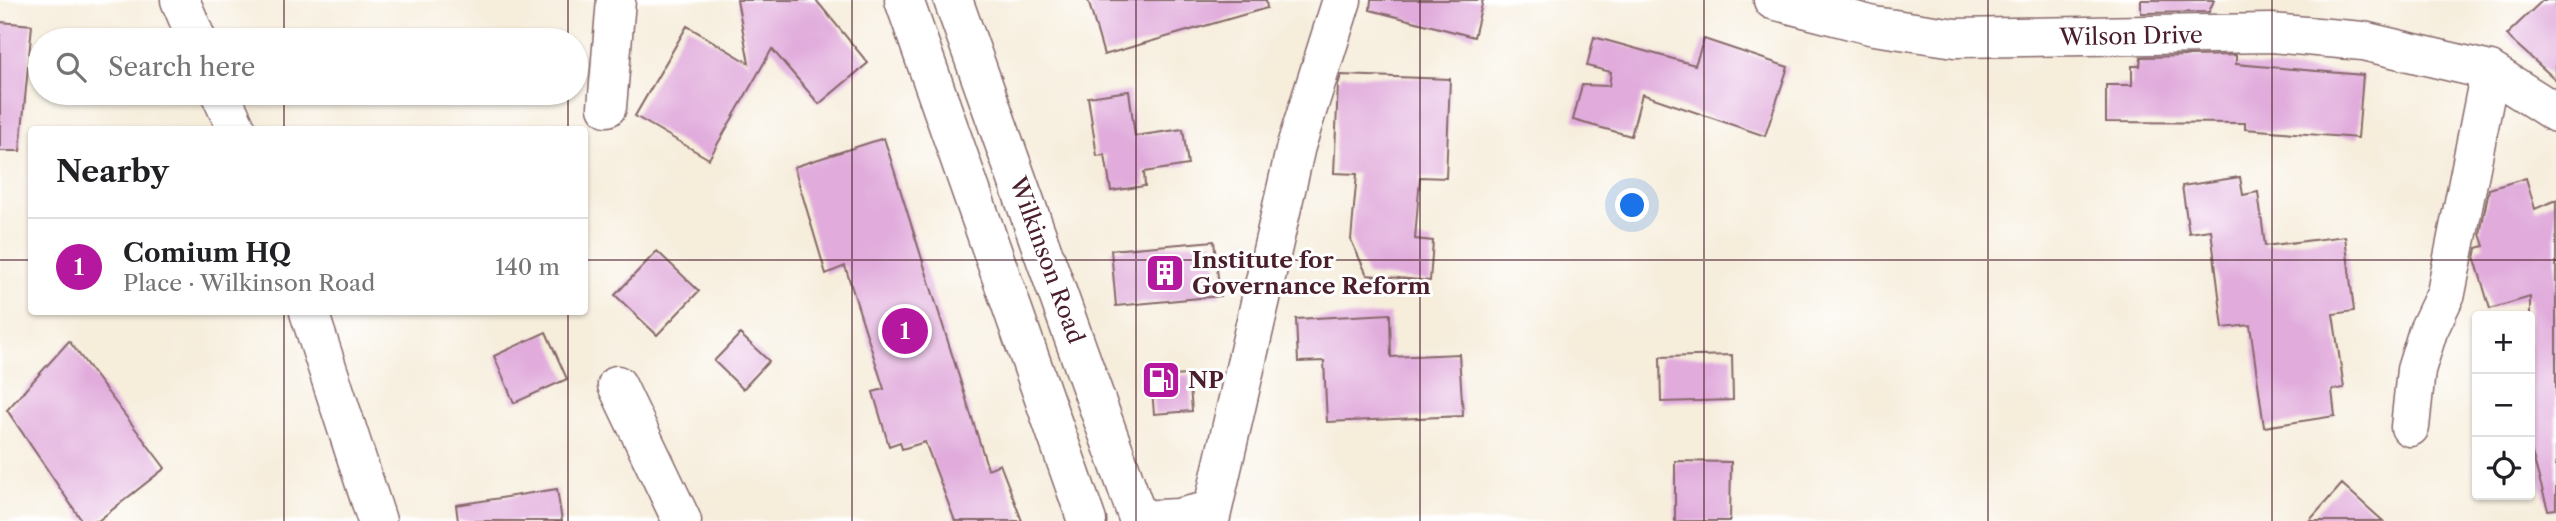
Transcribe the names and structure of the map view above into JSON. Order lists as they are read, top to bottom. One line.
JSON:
{"streets":{"main road":["Wilson Drive","Wilkinson Road"]},"places":{"building":["Institute for Governance Reform"],"fuel station":["NP"]},"page":{"search":"Search here","heading":"Nearby","list":[{"mark":"1","name":"Comium HQ","note":"Place · Wilkinson Road","value":"140 m"}],"pins":"1","map_buttons":["+","−"]}}
